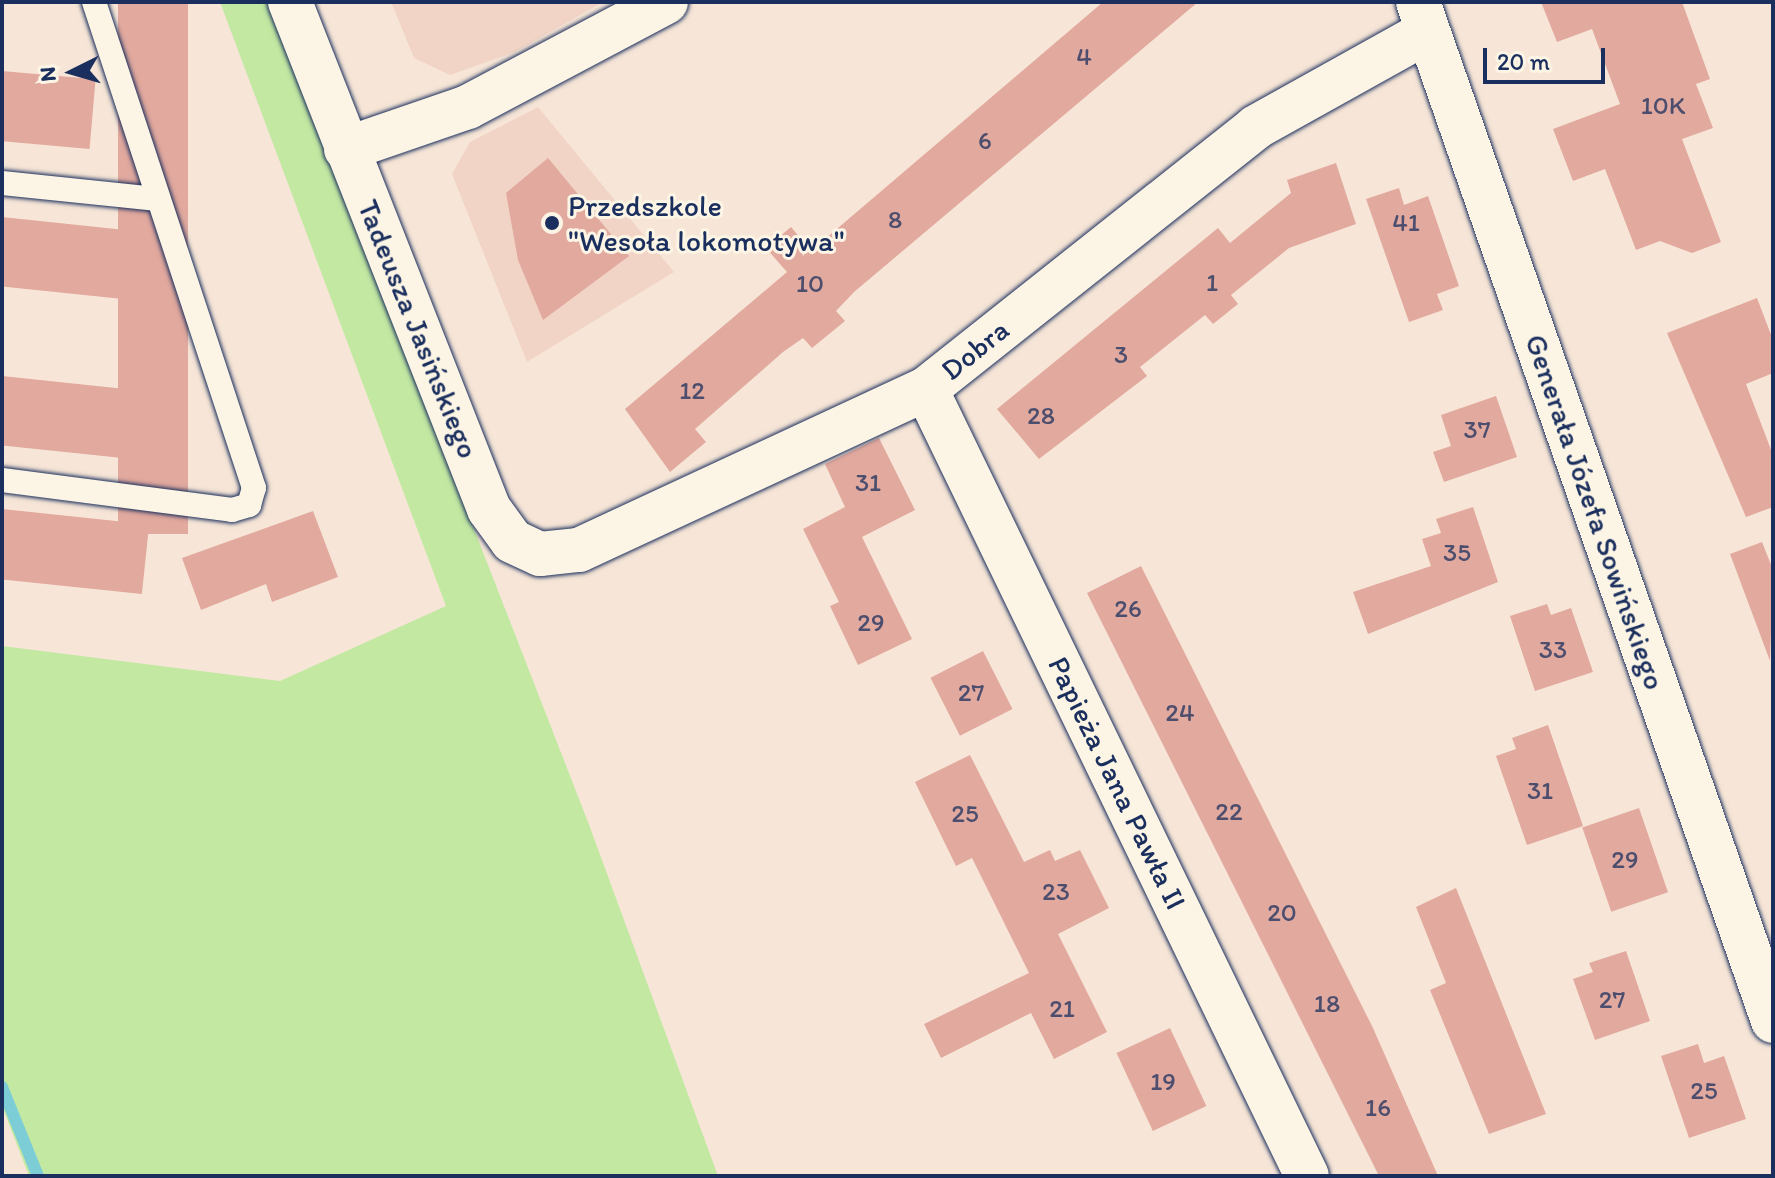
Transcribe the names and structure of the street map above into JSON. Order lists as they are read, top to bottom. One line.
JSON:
{"streets":{"street":["Tadeusza Jasińskiego","Dobra","Generała Józefa Sowińskiego","Papieża Jana Pawła II"]},"crossings":[["Tadeusza Jasińskiego","Dobra"],["Dobra","Generała Józefa Sowińskiego"],["Dobra","Papieża Jana Pawła II"]],"places":["Przedszkole \"Wesoła lokomotywa\""],"house_numbers":["4","10K","6","8","41","1","10","3","12","28","37","31","35","26","29","33","27","24","31","22","25","29","23","20","27","18","21","19","25","16"],"scale_bar":"20 m","north":"left"}
